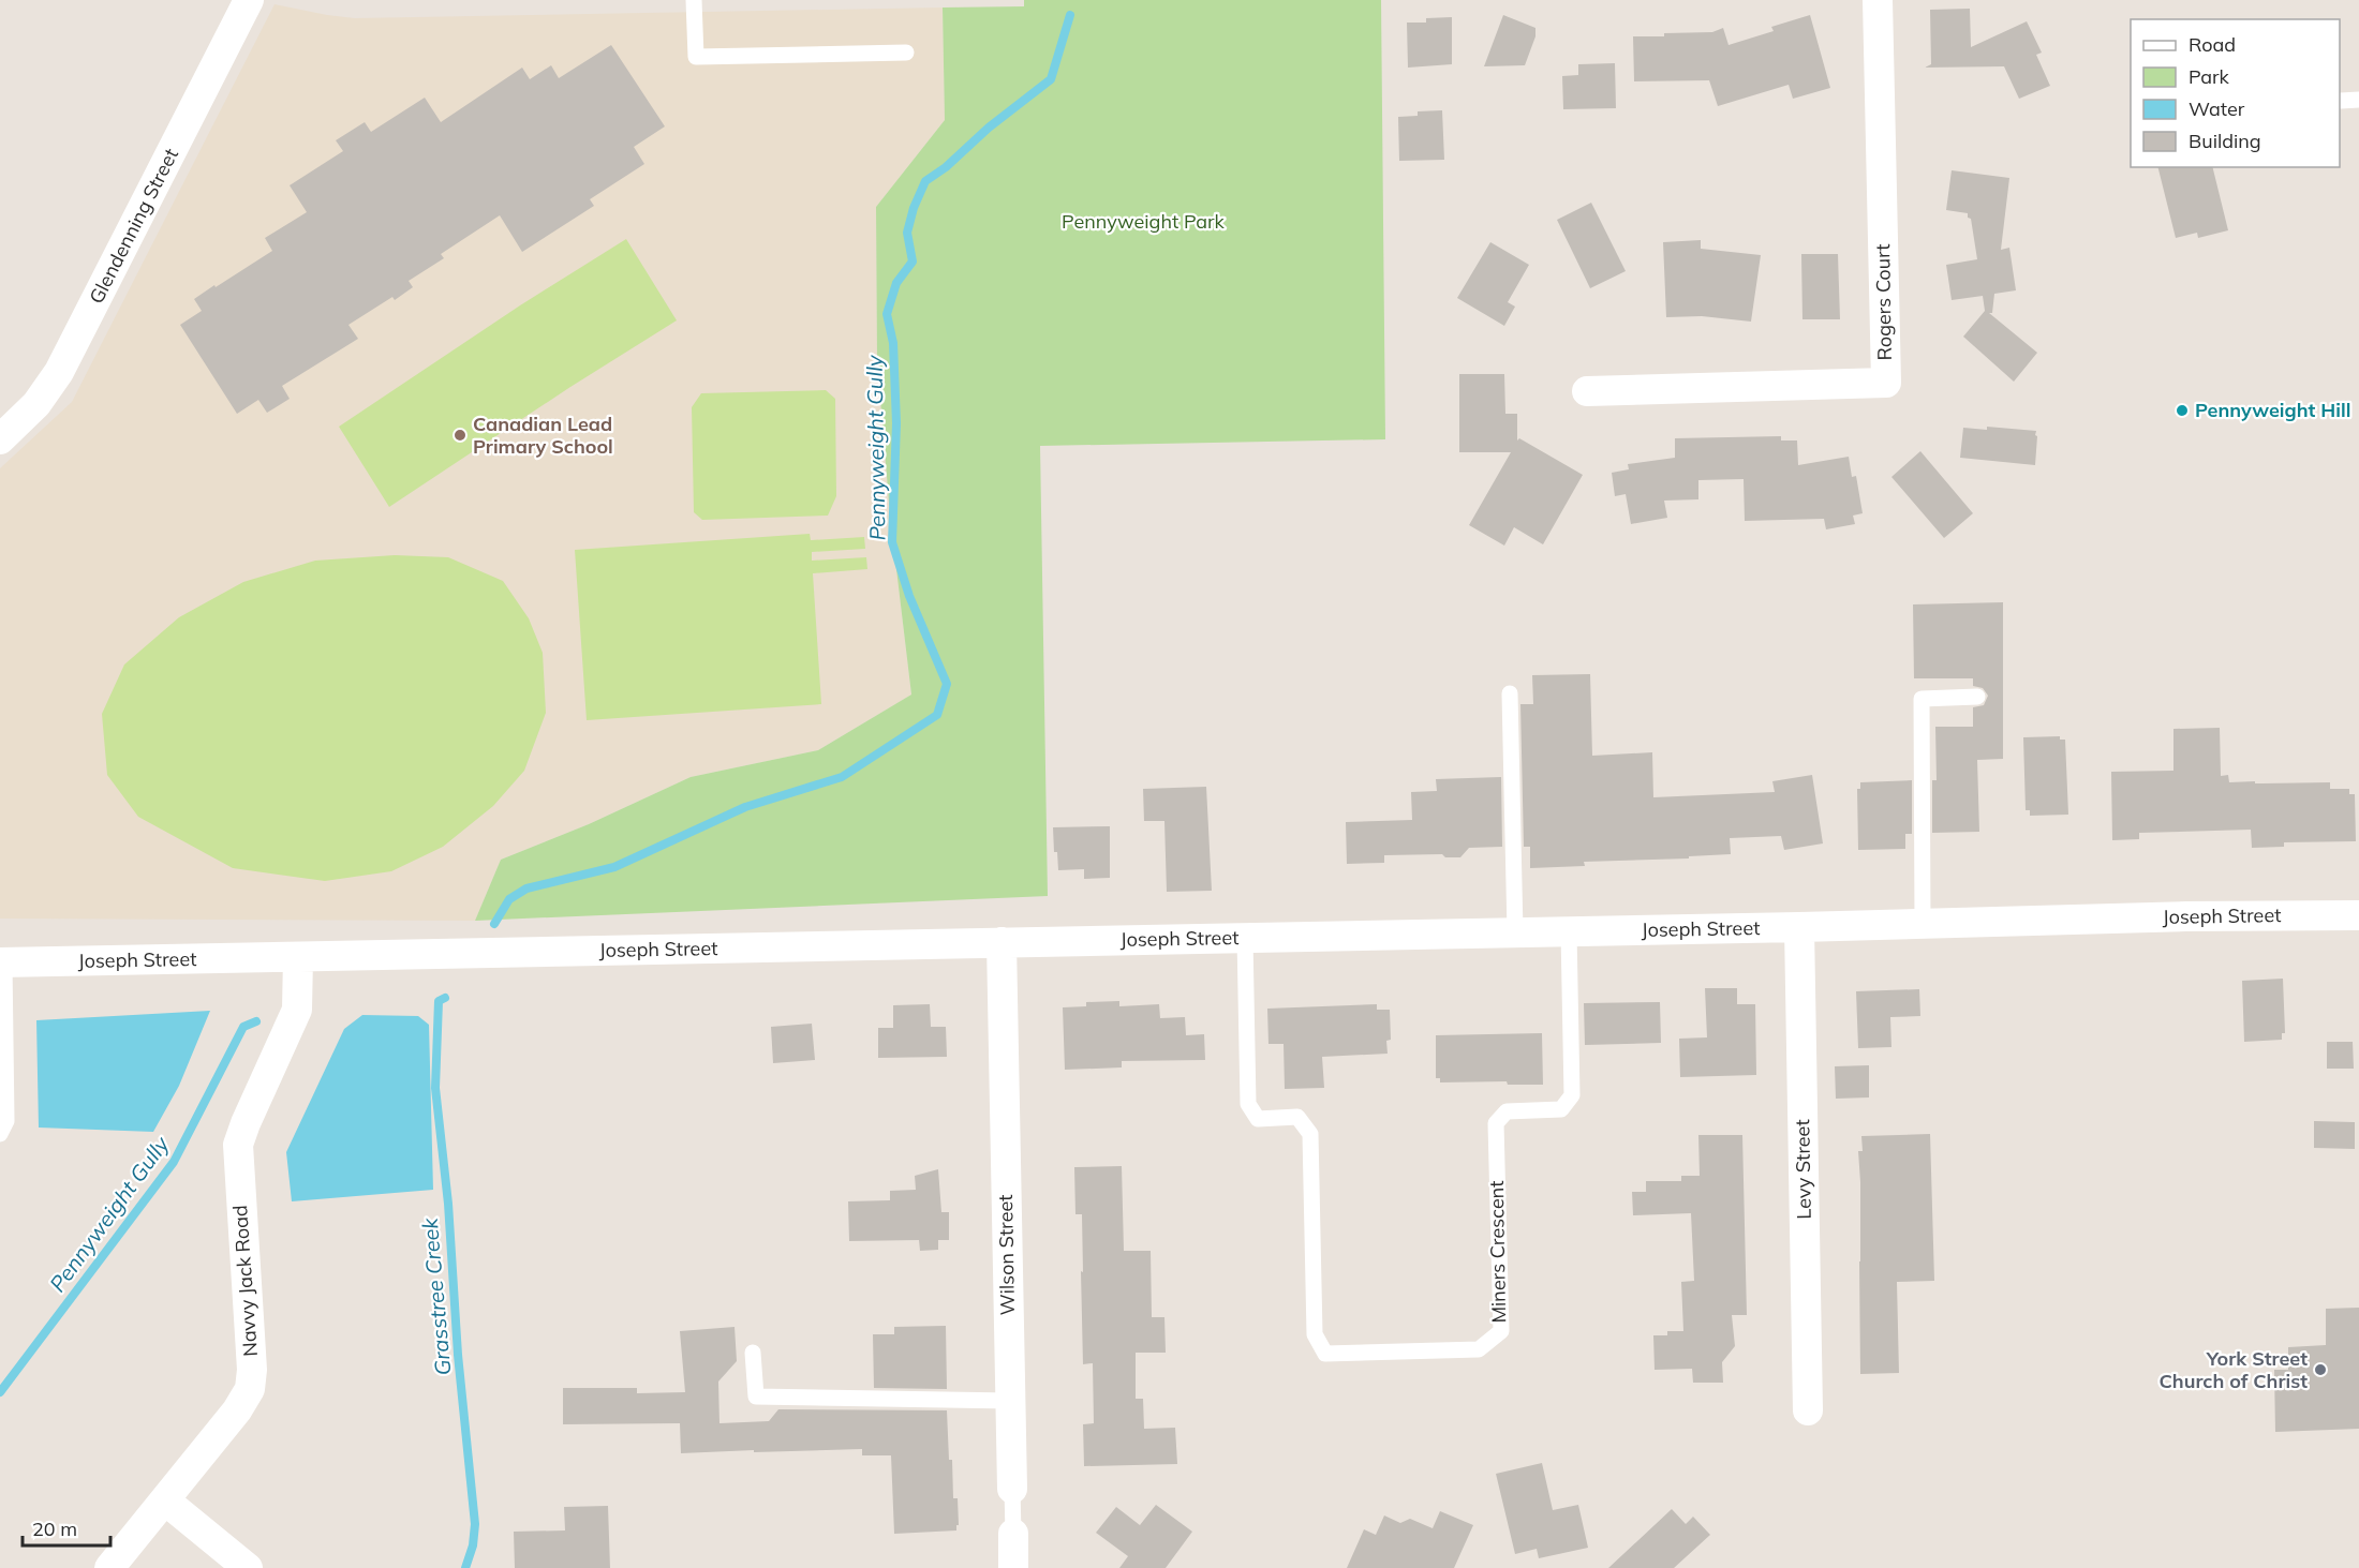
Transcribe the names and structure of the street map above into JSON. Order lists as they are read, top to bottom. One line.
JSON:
{"streets":{"street":["Glendenning Street","Rogers Court","Joseph Street","Levy Street","Wilson Street","Navvy Jack Road"],"lane":["Miners Crescent"]},"crossings":[["Joseph Street","Levy Street"],["Joseph Street","Miners Crescent"],["Joseph Street","Wilson Street"],["Joseph Street","Navvy Jack Road"]],"water":["Pennyweight Gully","Grasstree Creek"],"parks":["Pennyweight Park"],"places":["Pennyweight Hill","Canadian Lead Primary School","York Street Church of Christ"],"legend":["Road","Park","Water","Building"],"scale_bar":"20 m"}
